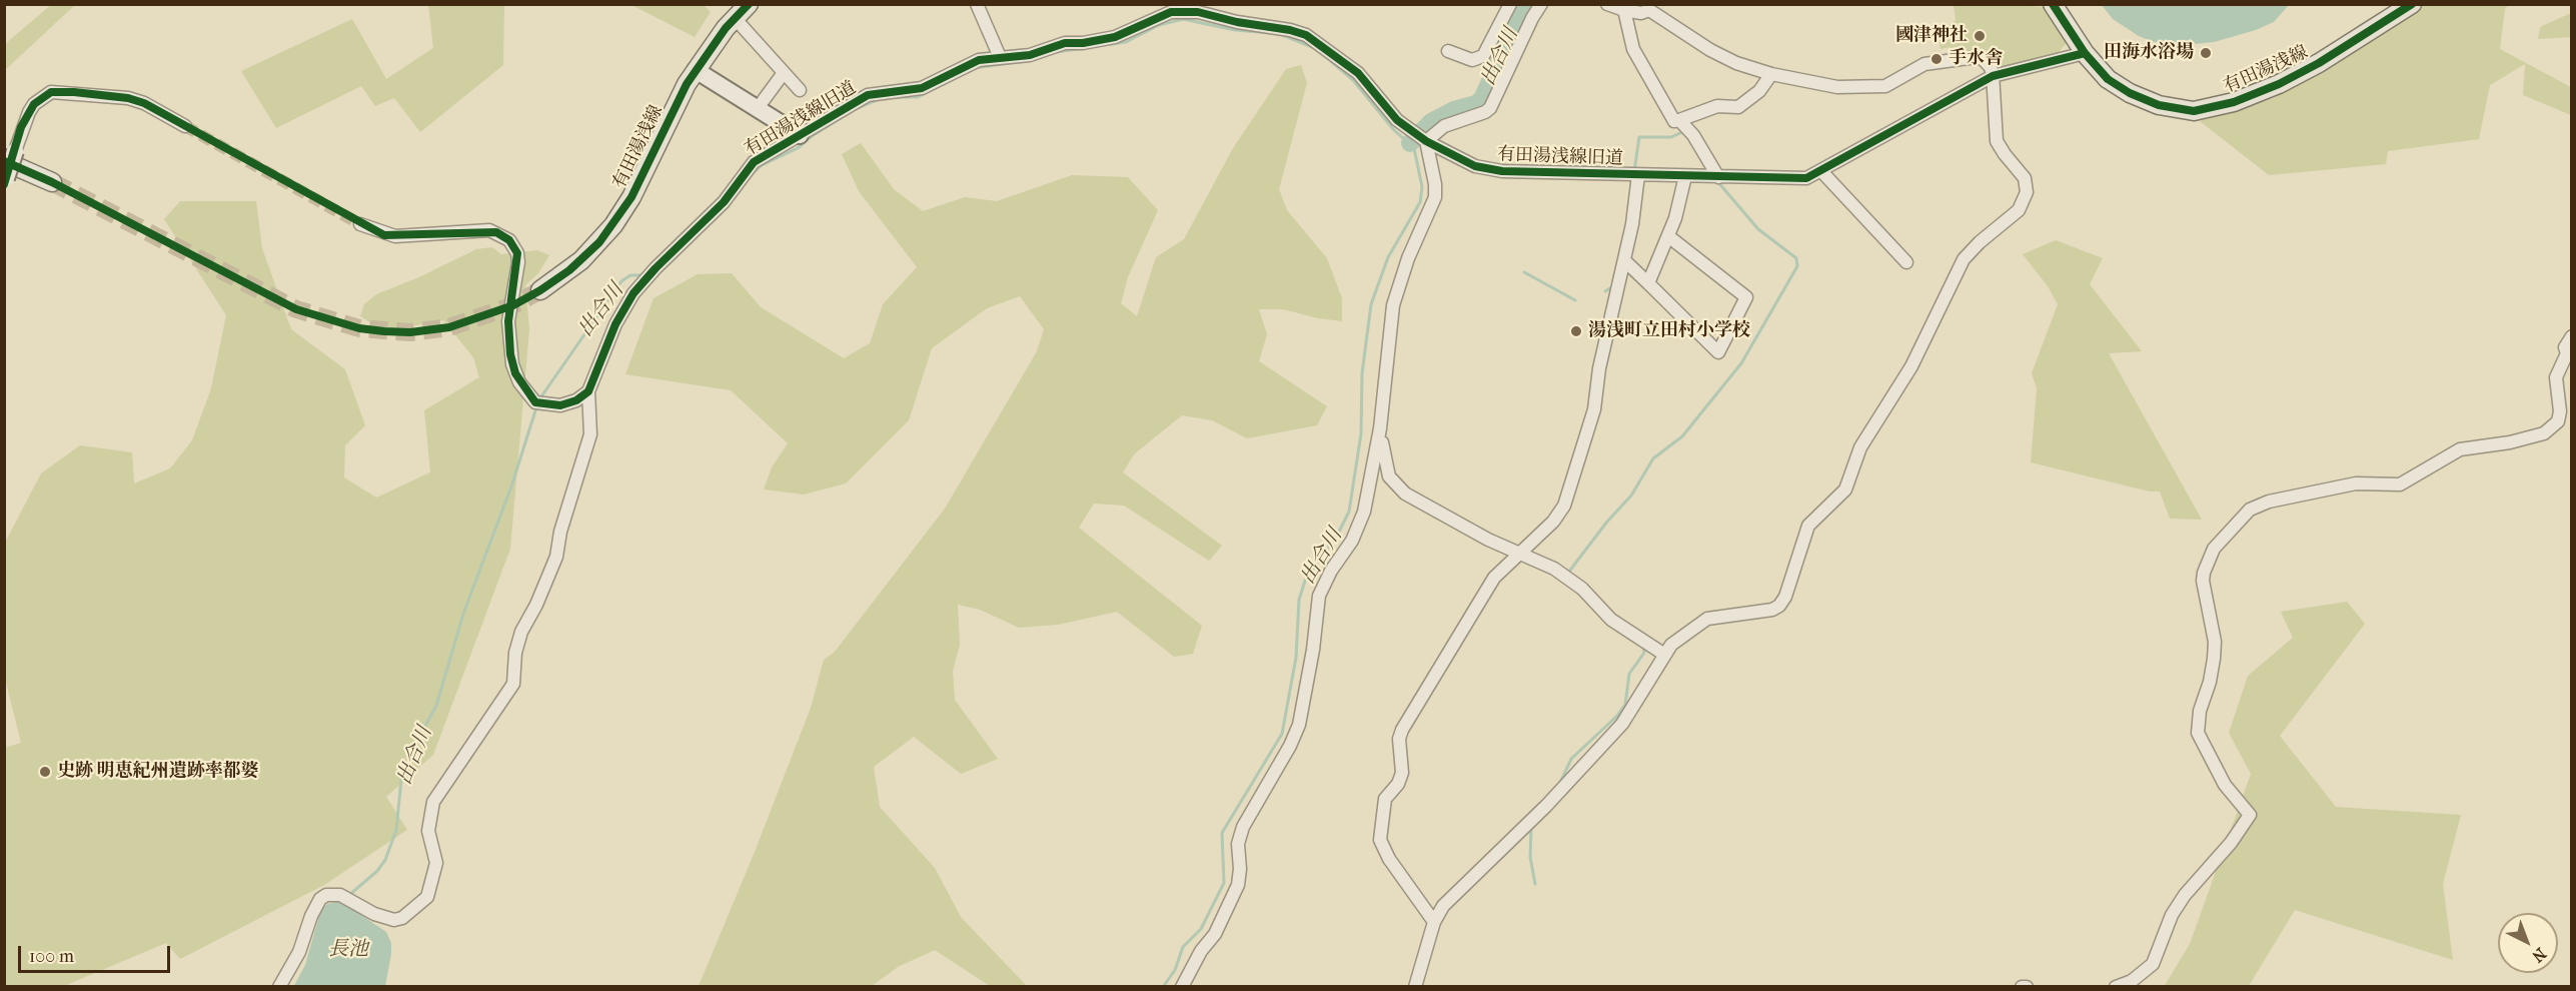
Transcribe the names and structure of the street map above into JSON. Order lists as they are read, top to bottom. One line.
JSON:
{"streets":{"main road":["有田湯浅線"],"street":["有田湯浅線旧道"]},"crossings":[["有田湯浅線","有田湯浅線旧道"]],"water":["出合川","長池"],"places":["國津神社","田海水浴場","手水舎","湯浅町立田村小学校","史跡 明恵紀州遺跡率都婆"],"scale_bar":"100 m","north":"bottom right"}
